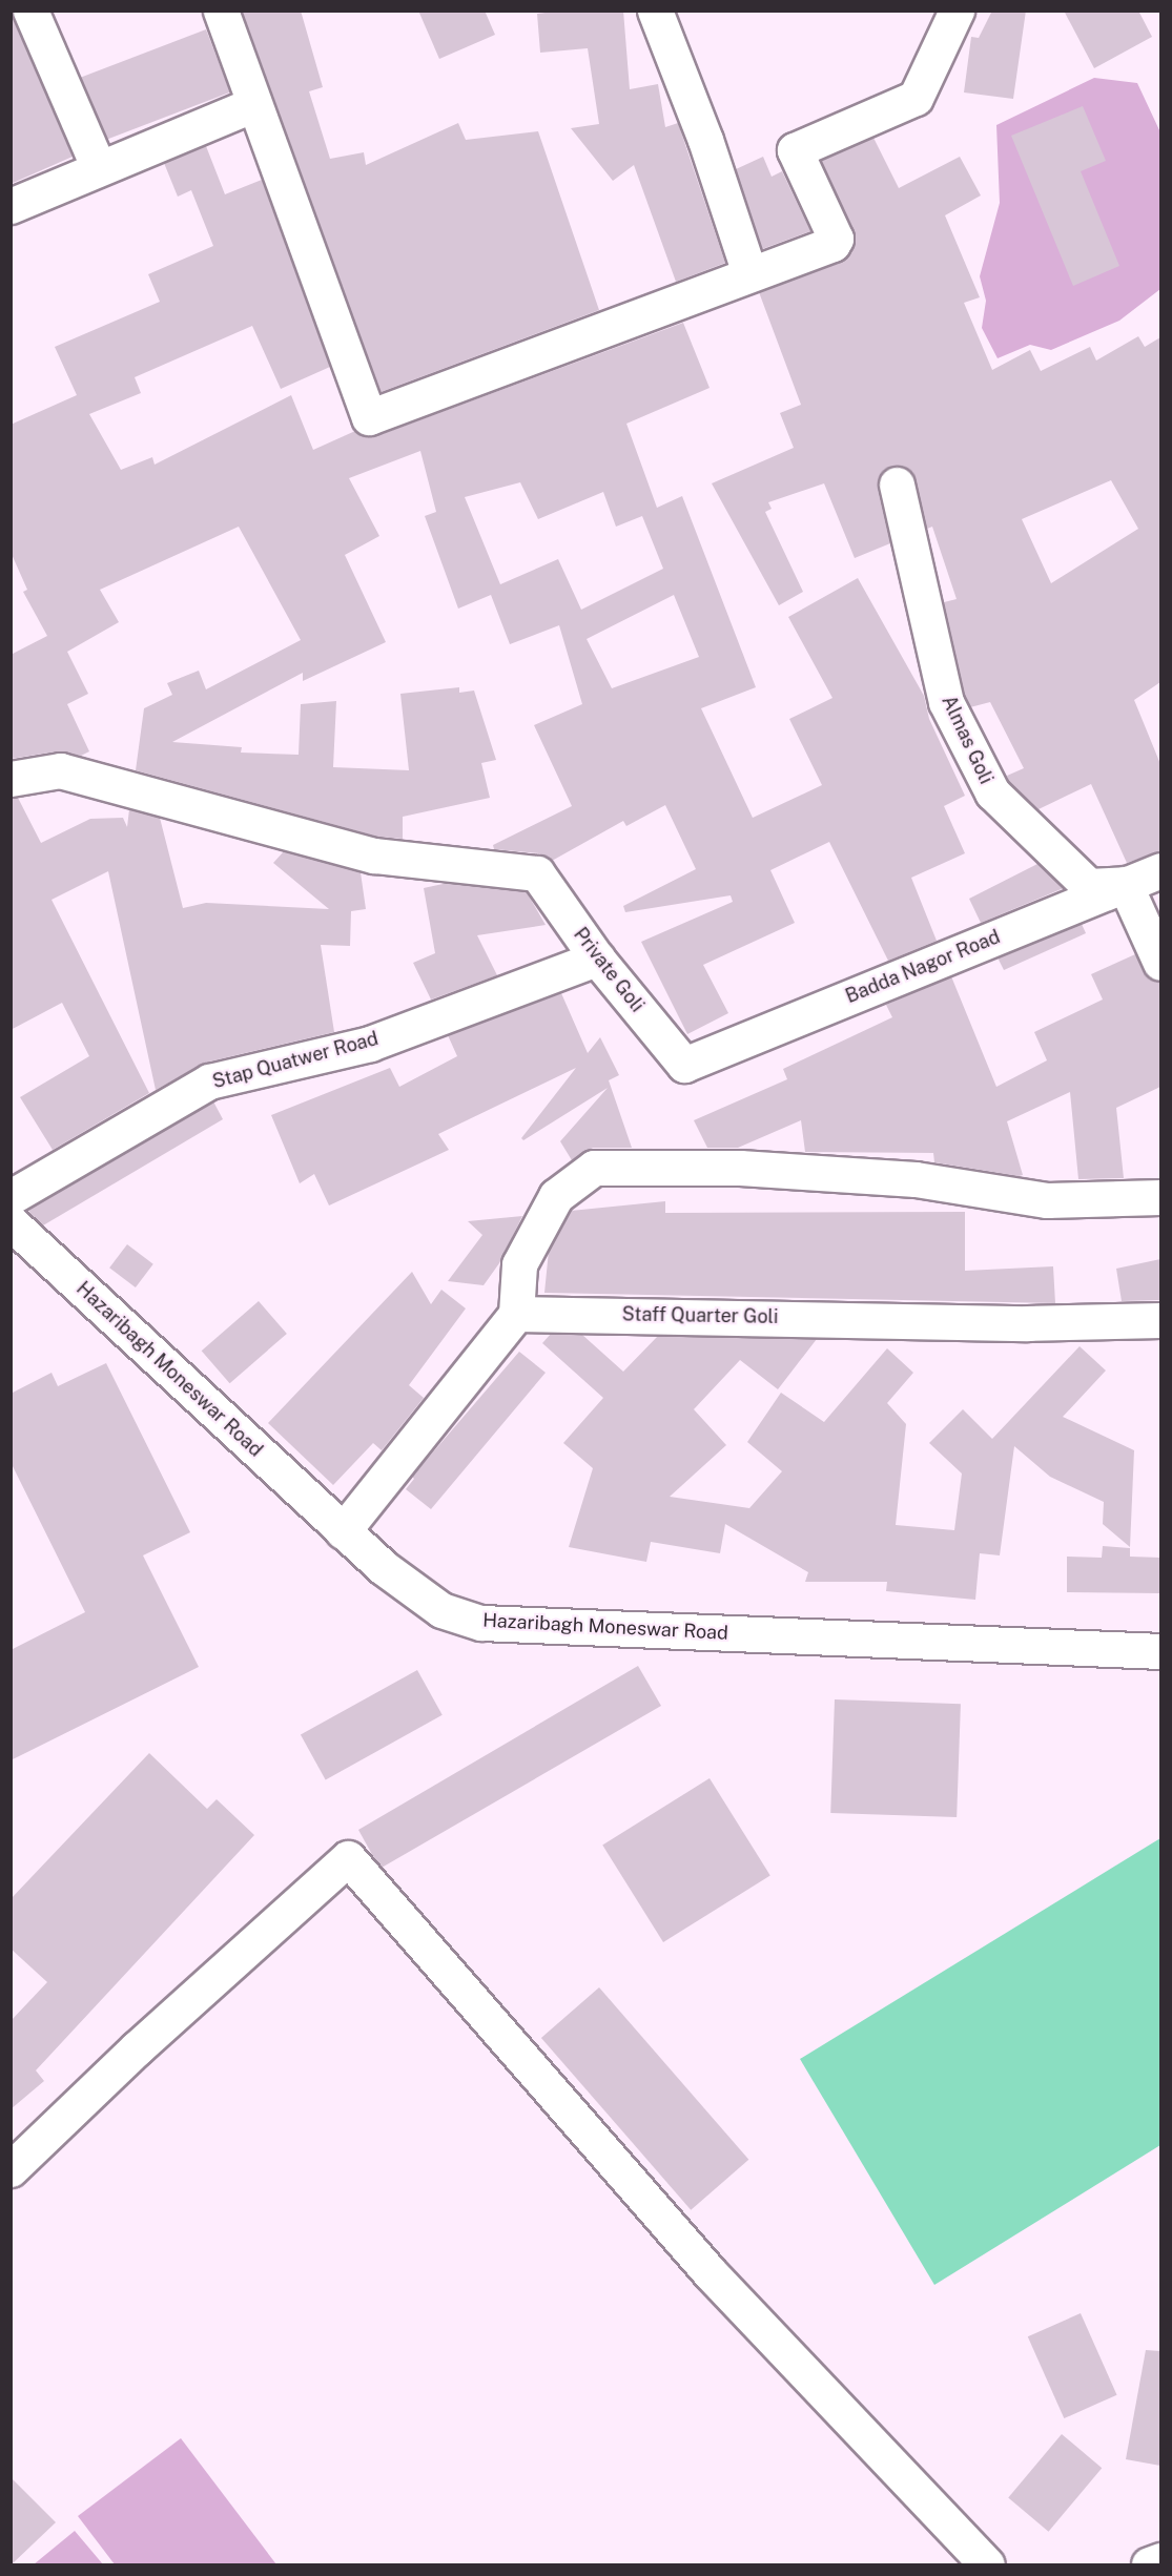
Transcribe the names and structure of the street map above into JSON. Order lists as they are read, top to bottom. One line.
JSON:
{"streets":{"street":["Almas Goli","Badda Nagor Road","Private Goli","Stap Quatwer Road","Staff Quarter Goli","Hazaribagh Moneswar Road"]},"crossings":[["Almas Goli","Badda Nagor Road"],["Badda Nagor Road","Private Goli"],["Private Goli","Stap Quatwer Road"]]}
